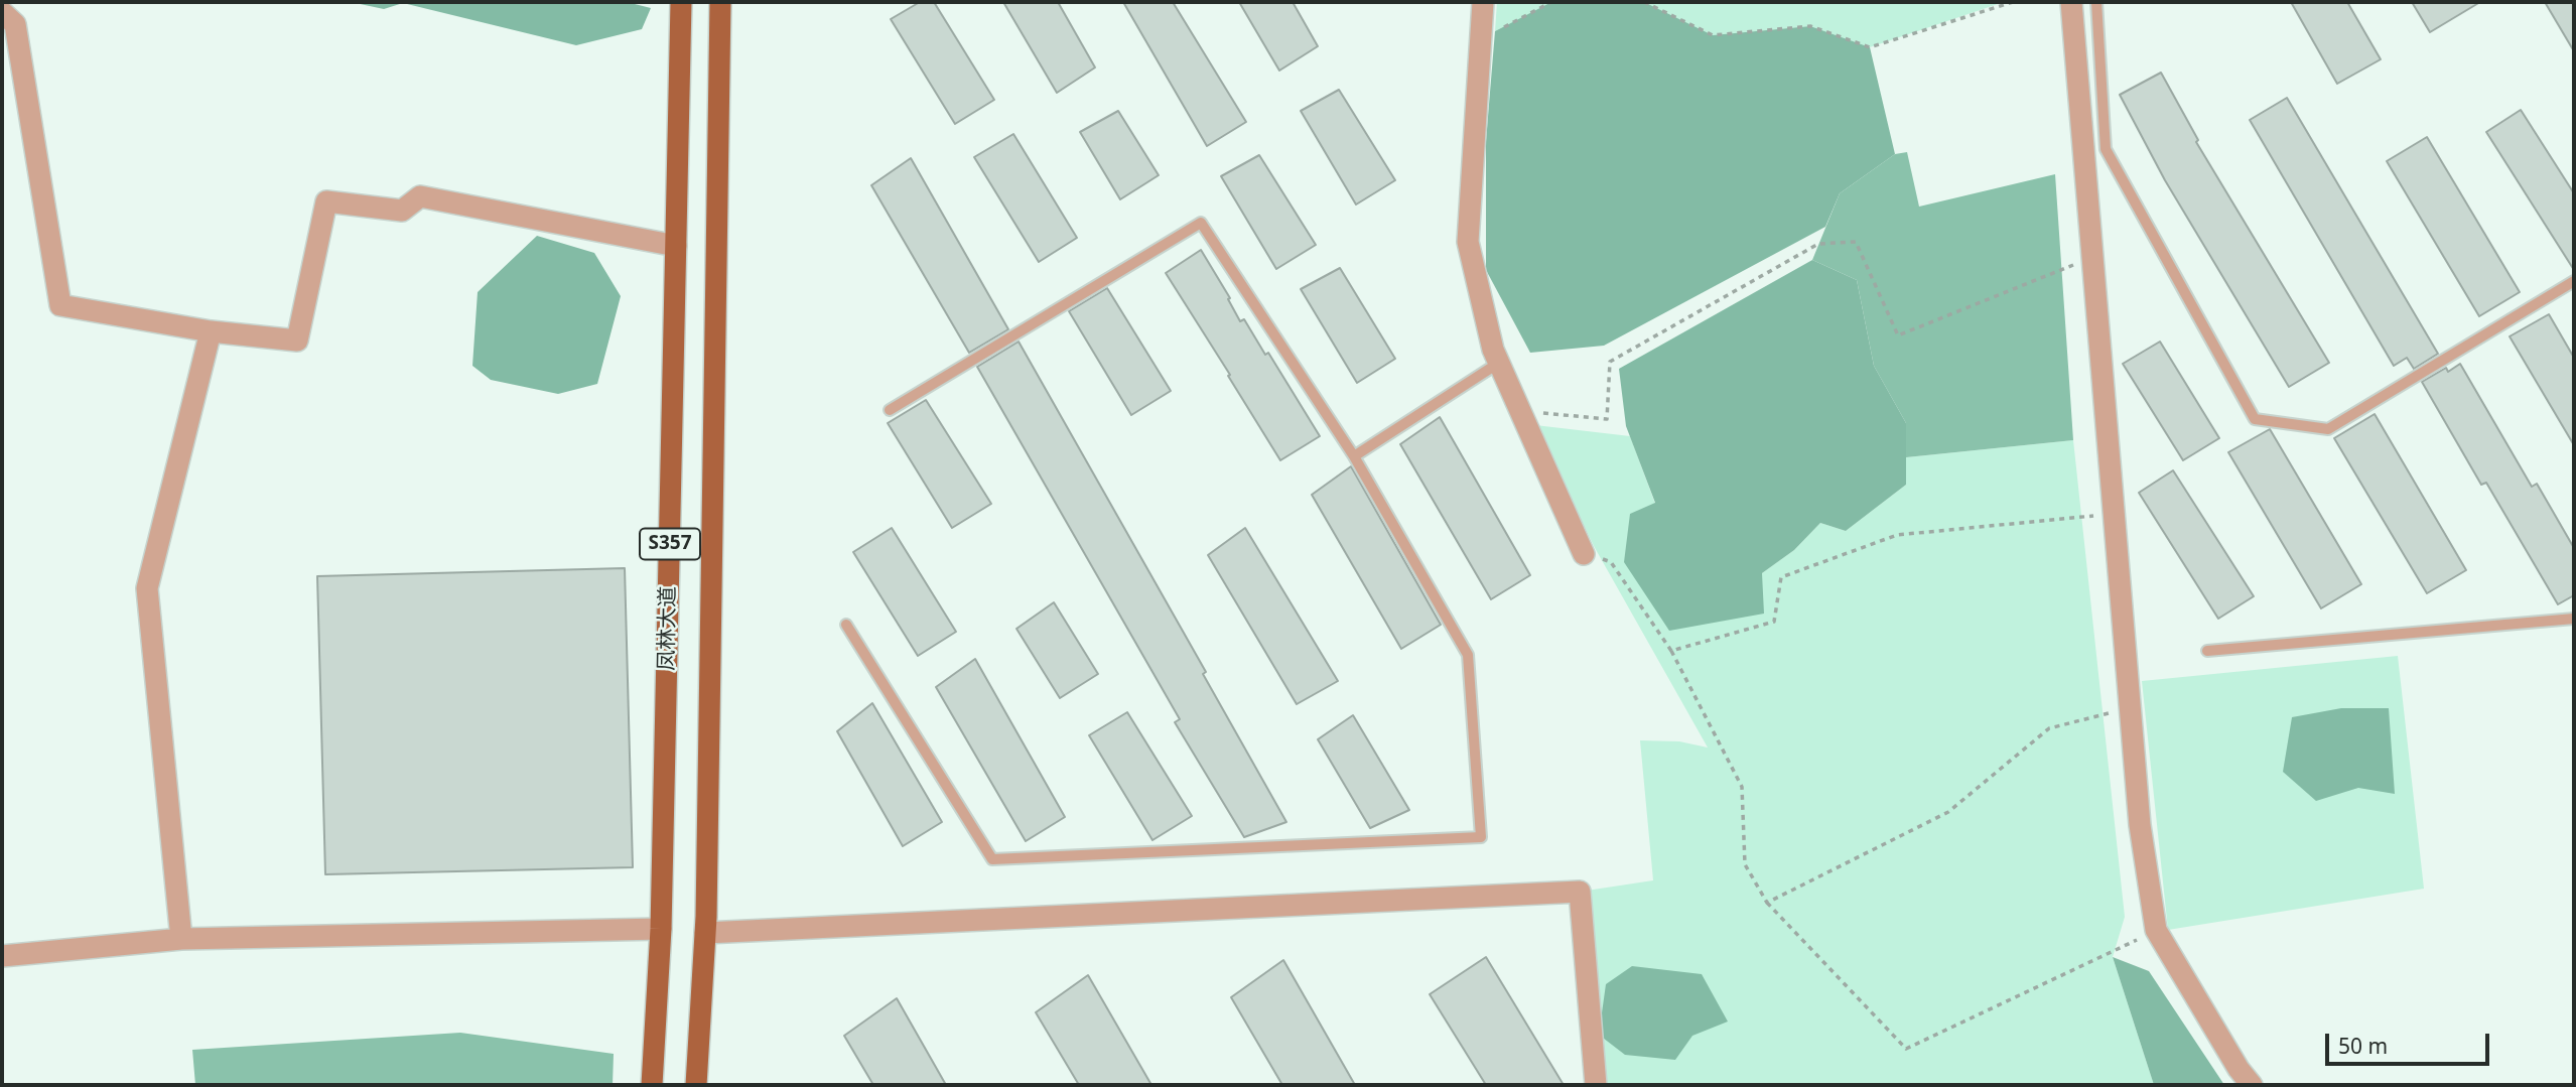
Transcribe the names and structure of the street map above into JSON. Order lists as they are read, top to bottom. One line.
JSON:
{"streets":{"main road":["S357","凤林大道"]},"scale_bar":"50 m"}
